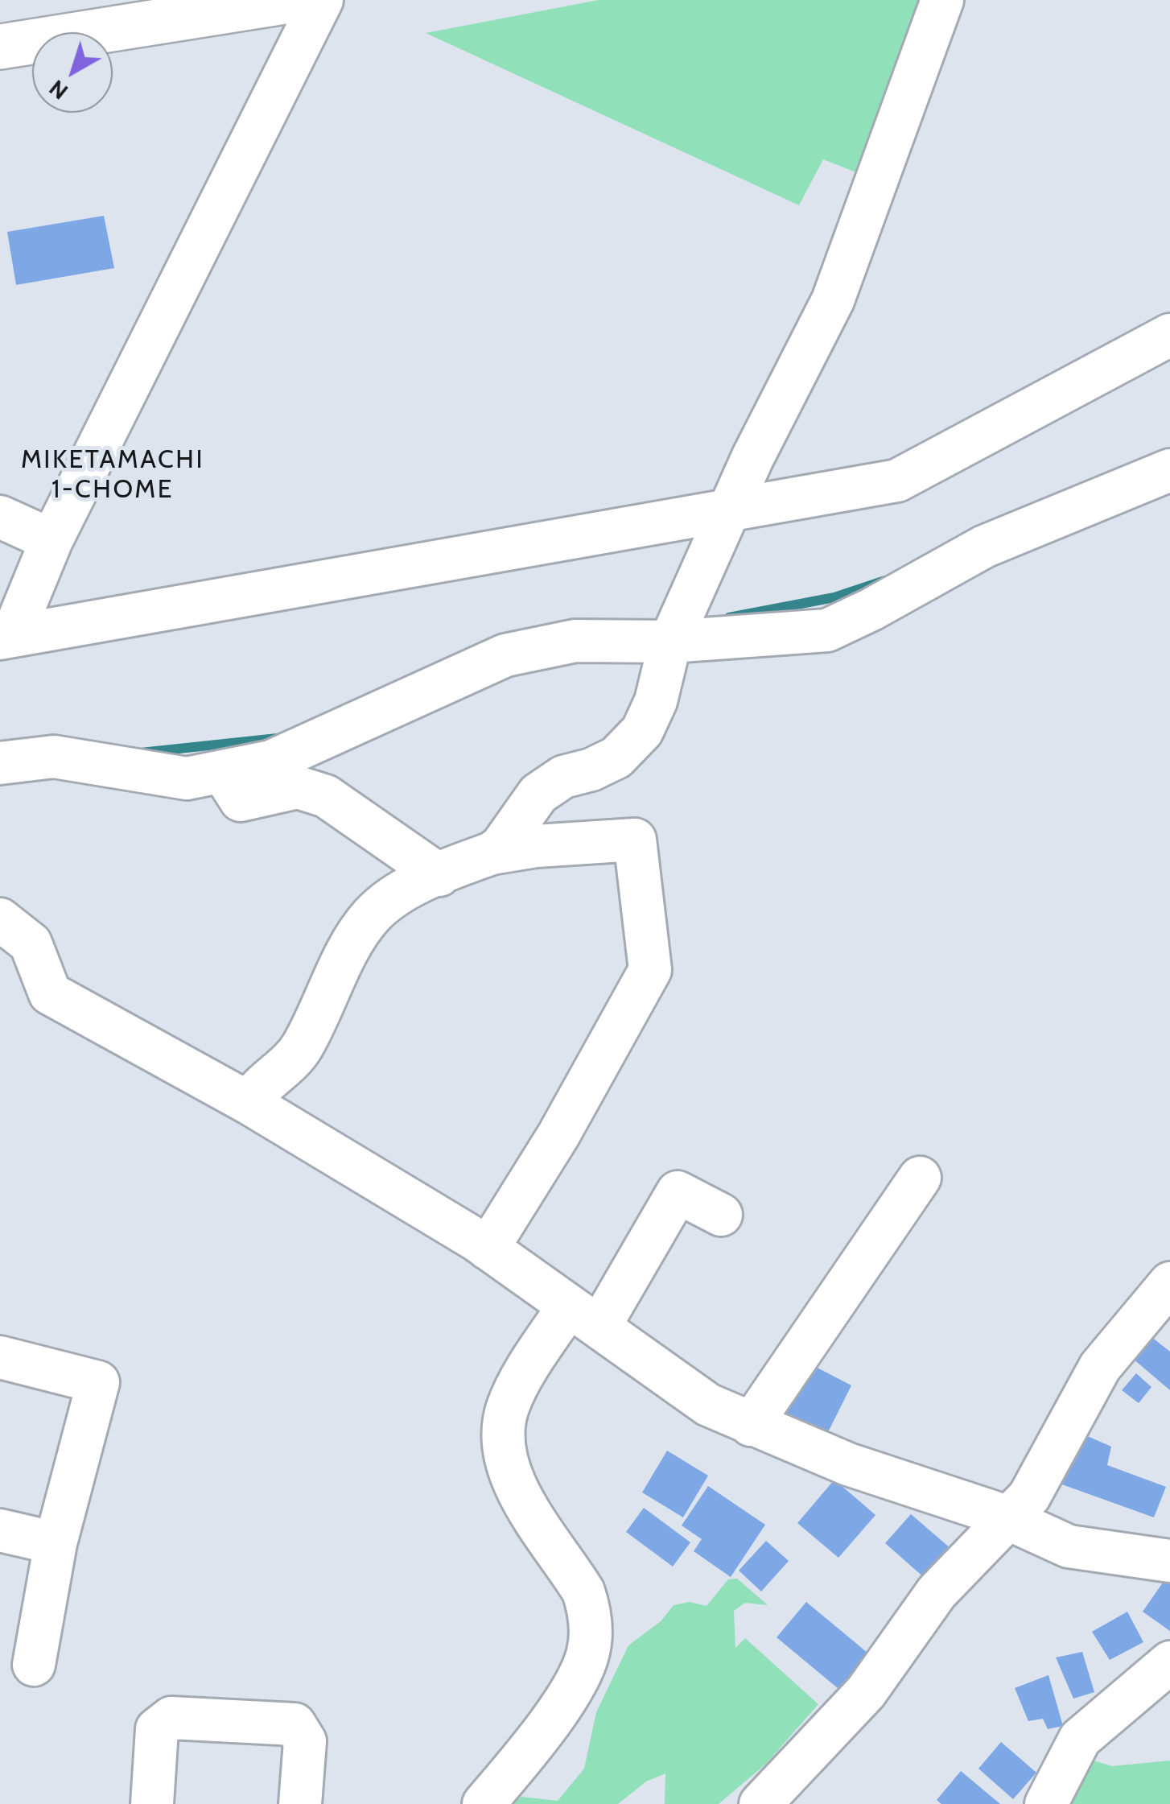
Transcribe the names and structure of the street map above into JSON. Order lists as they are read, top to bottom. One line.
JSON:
{"districts":["MIKETAMACHI 1-CHOME"],"north":"bottom left"}
